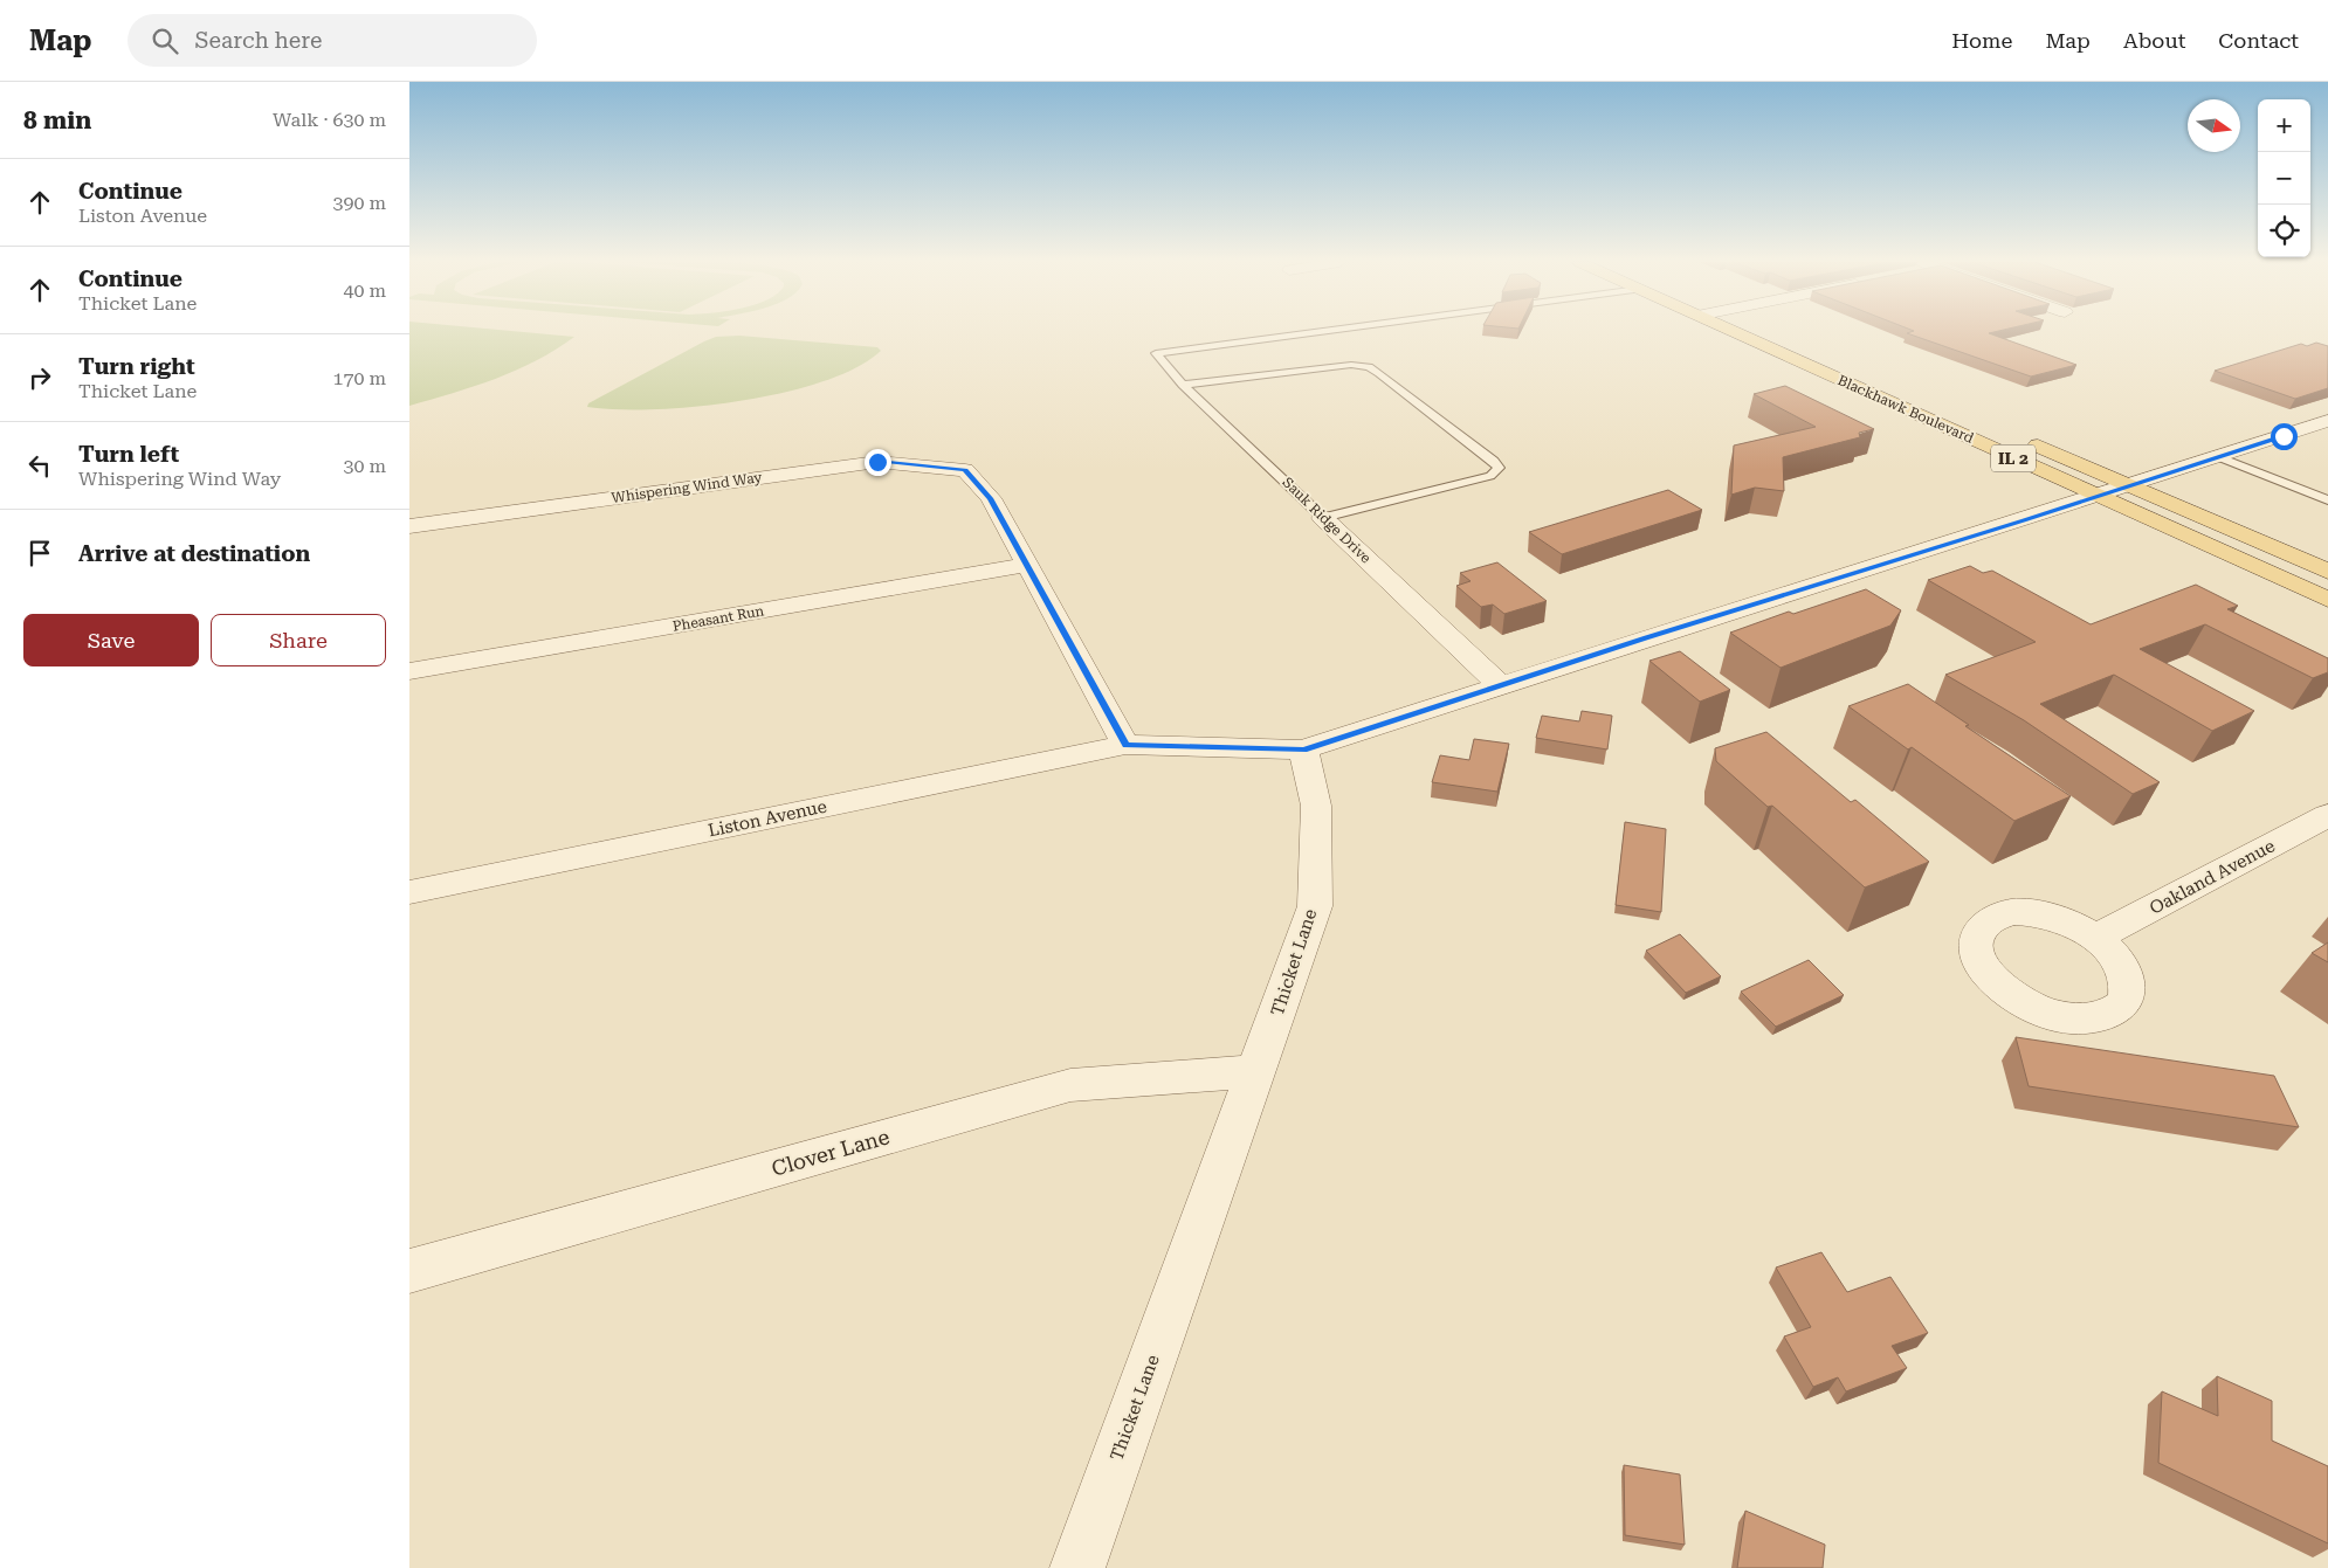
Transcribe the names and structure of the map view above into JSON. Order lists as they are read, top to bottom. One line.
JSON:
{"streets":{"main road":["Blackhawk Boulevard","IL 2"],"street":["Whispering Wind Way","Sauk Ridge Drive","Pheasant Run","Liston Avenue","Oakland Avenue","Thicket Lane","Clover Lane"]},"crossings":[["Whispering Wind Way","Pheasant Run"],["Thicket Lane","Clover Lane"]],"north":"right","page":{"header":"Map","search":"Search here","nav":["Home","Map","About","Contact"],"heading":["8 min","Walk · 630 m"],"map_buttons":["+","−"],"list":[["Continue","Liston Avenue","390 m"],["Continue","Thicket Lane","40 m"],["Turn right","Thicket Lane","170 m"],["Turn left","Whispering Wind Way","30 m"],"Arrive at destination"],"buttons":["Save","Share"]}}
